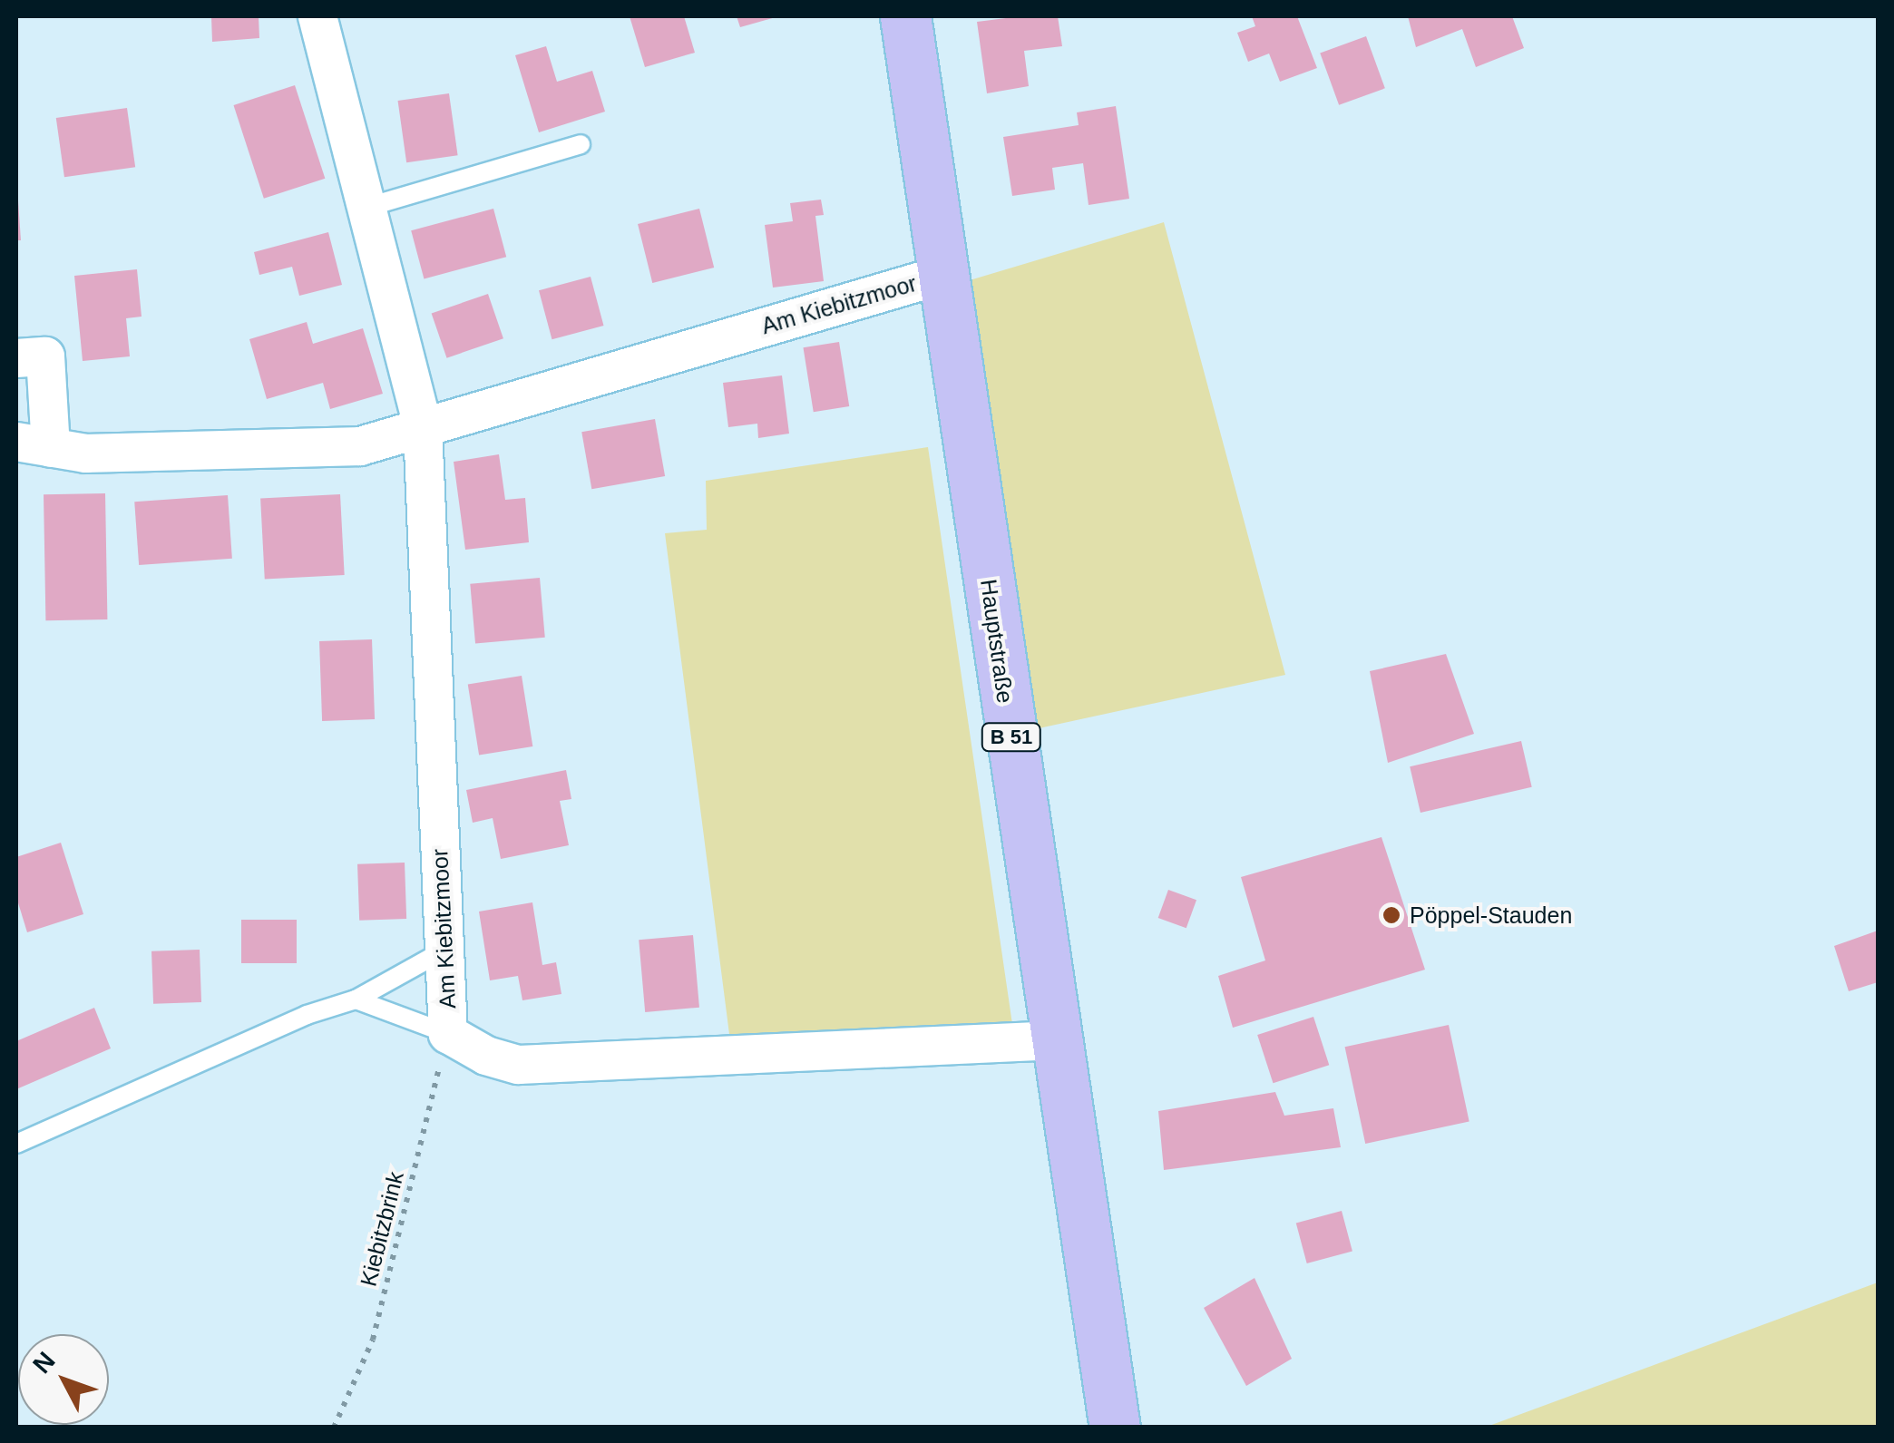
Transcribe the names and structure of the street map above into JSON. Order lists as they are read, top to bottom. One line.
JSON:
{"streets":{"main road":["Hauptstraße","B 51"],"street":["Am Kiebitzmoor"],"path":["Kiebitzbrink"]},"crossings":[["Am Kiebitzmoor","Hauptstraße"],["Am Kiebitzmoor","Kiebitzbrink"]],"places":["Pöppel-Stauden"],"north":"top left"}
